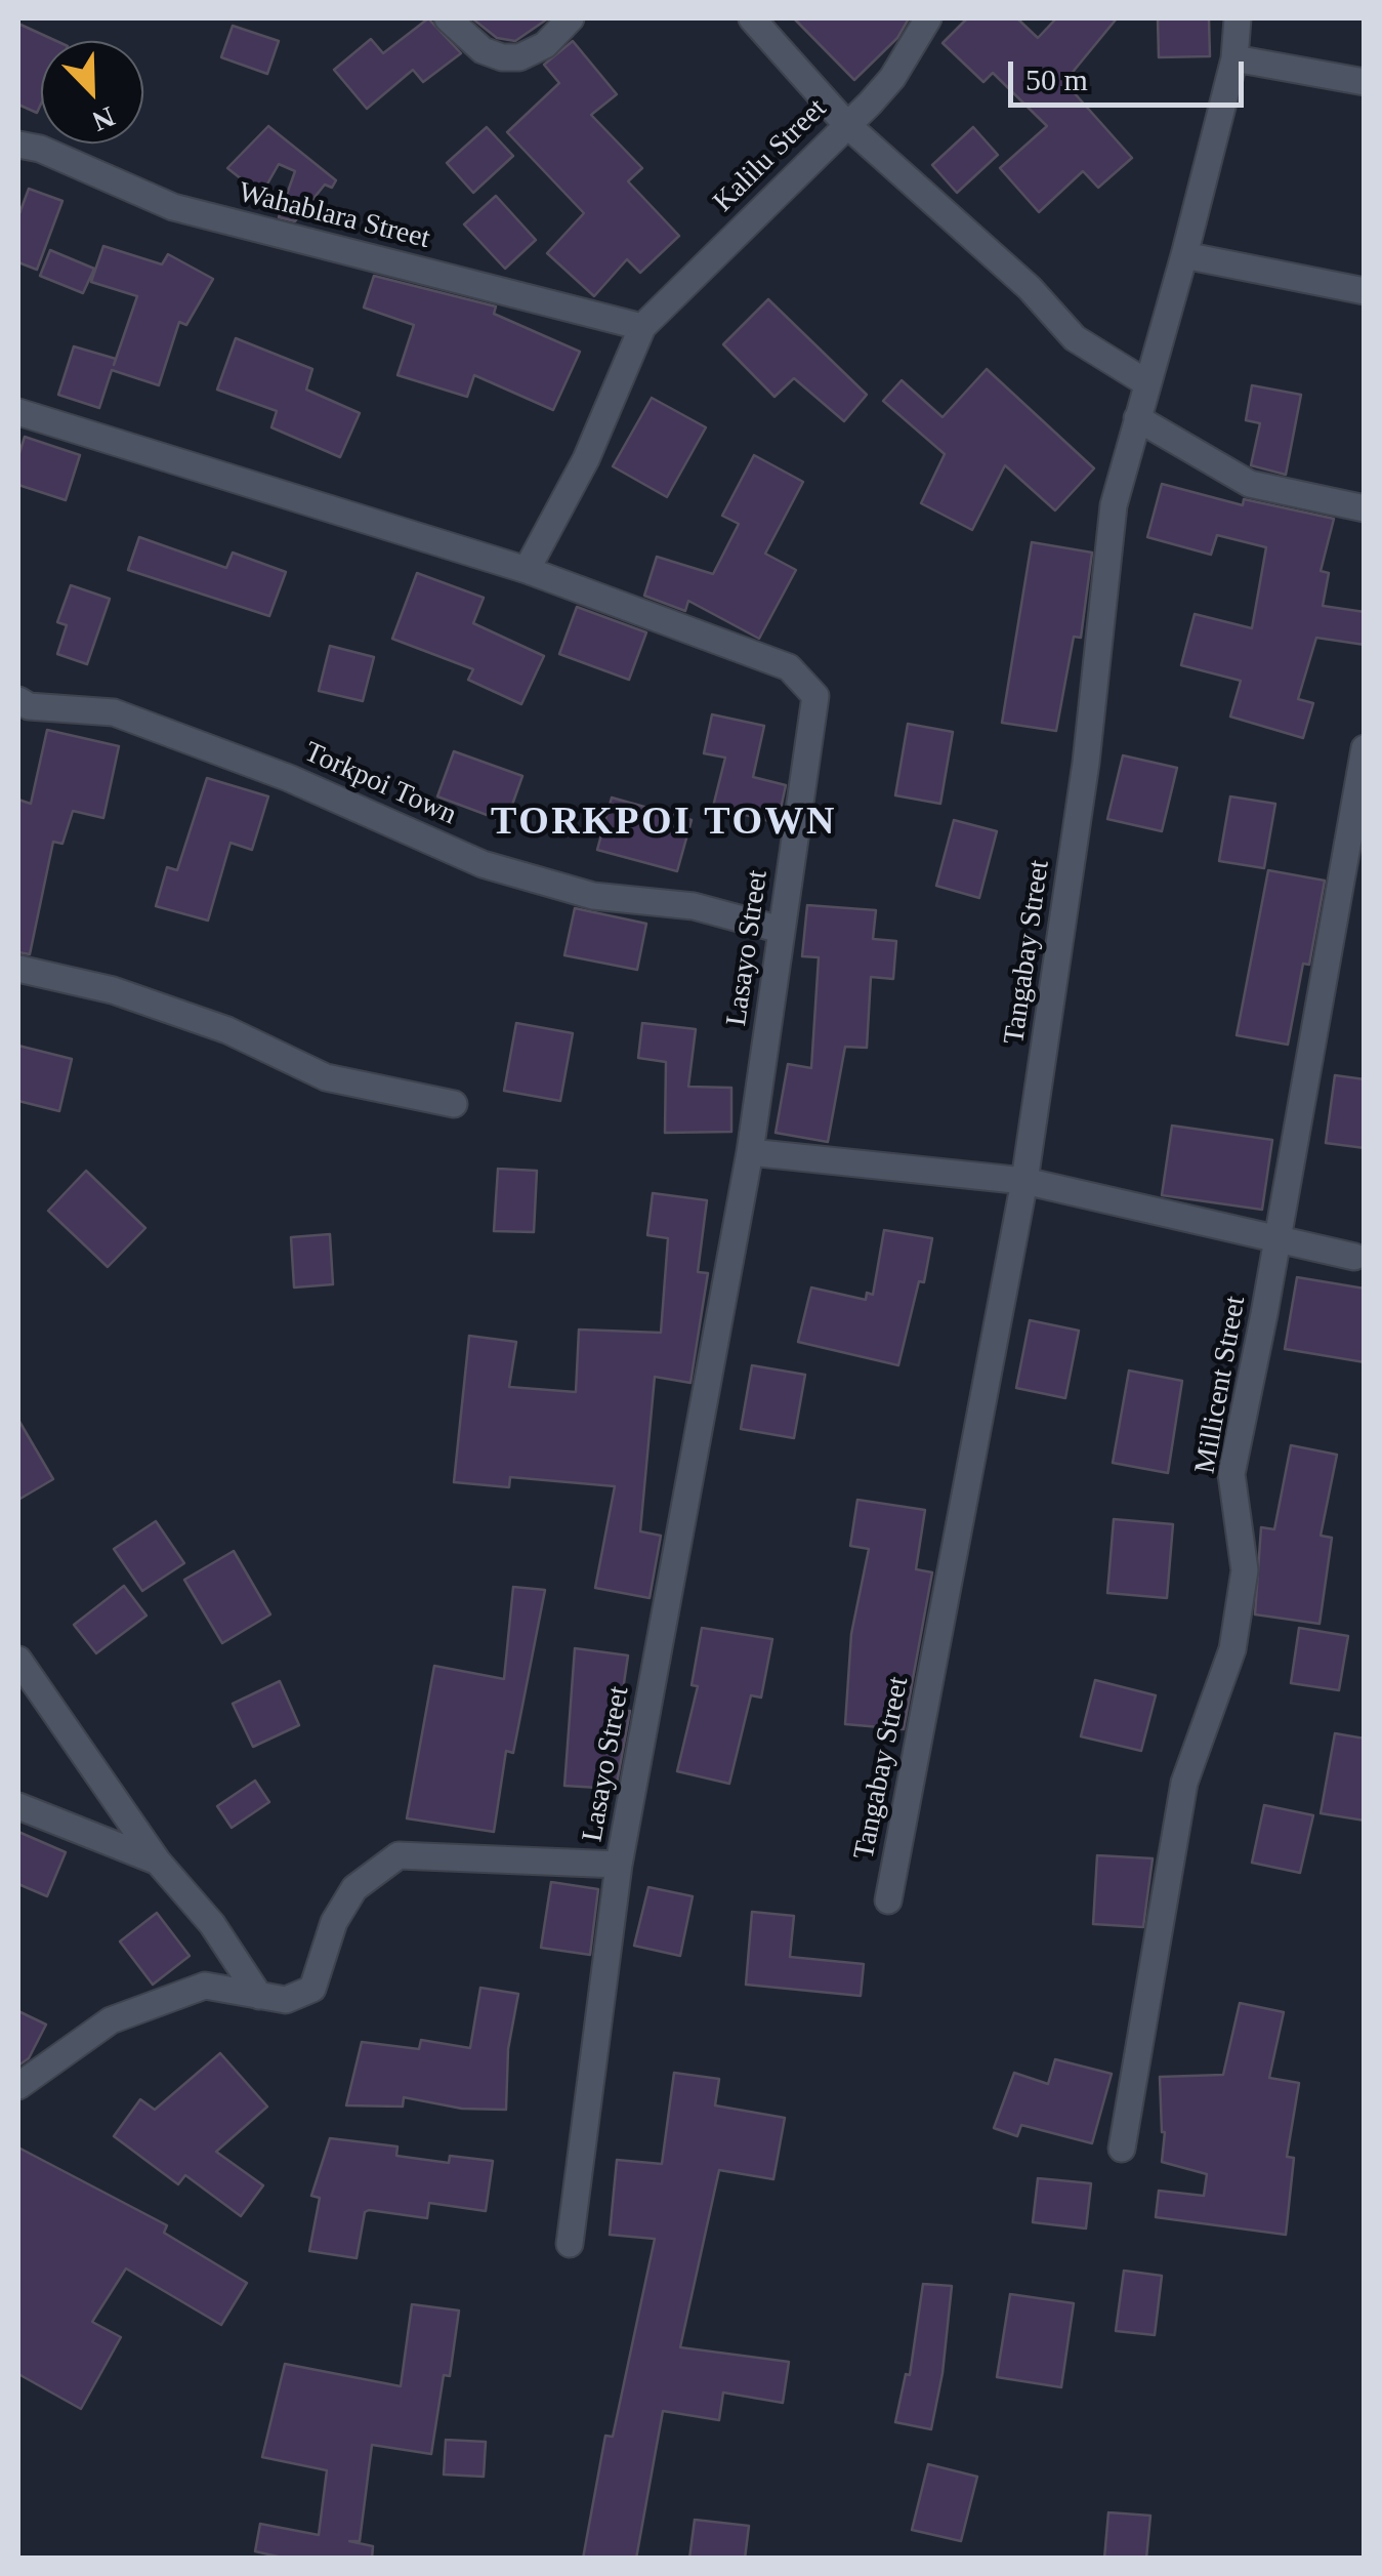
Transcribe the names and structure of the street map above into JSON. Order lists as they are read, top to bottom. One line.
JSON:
{"streets":{"street":["Kalilu Street","Wahablara Street","Torkpoi Town","Lasayo Street","Tangabay Street","Millicent Street"]},"crossings":[["Kalilu Street","Wahablara Street"],["Torkpoi Town","Lasayo Street"]],"districts":["TORKPOI TOWN"],"scale_bar":"50 m","north":"bottom right"}
